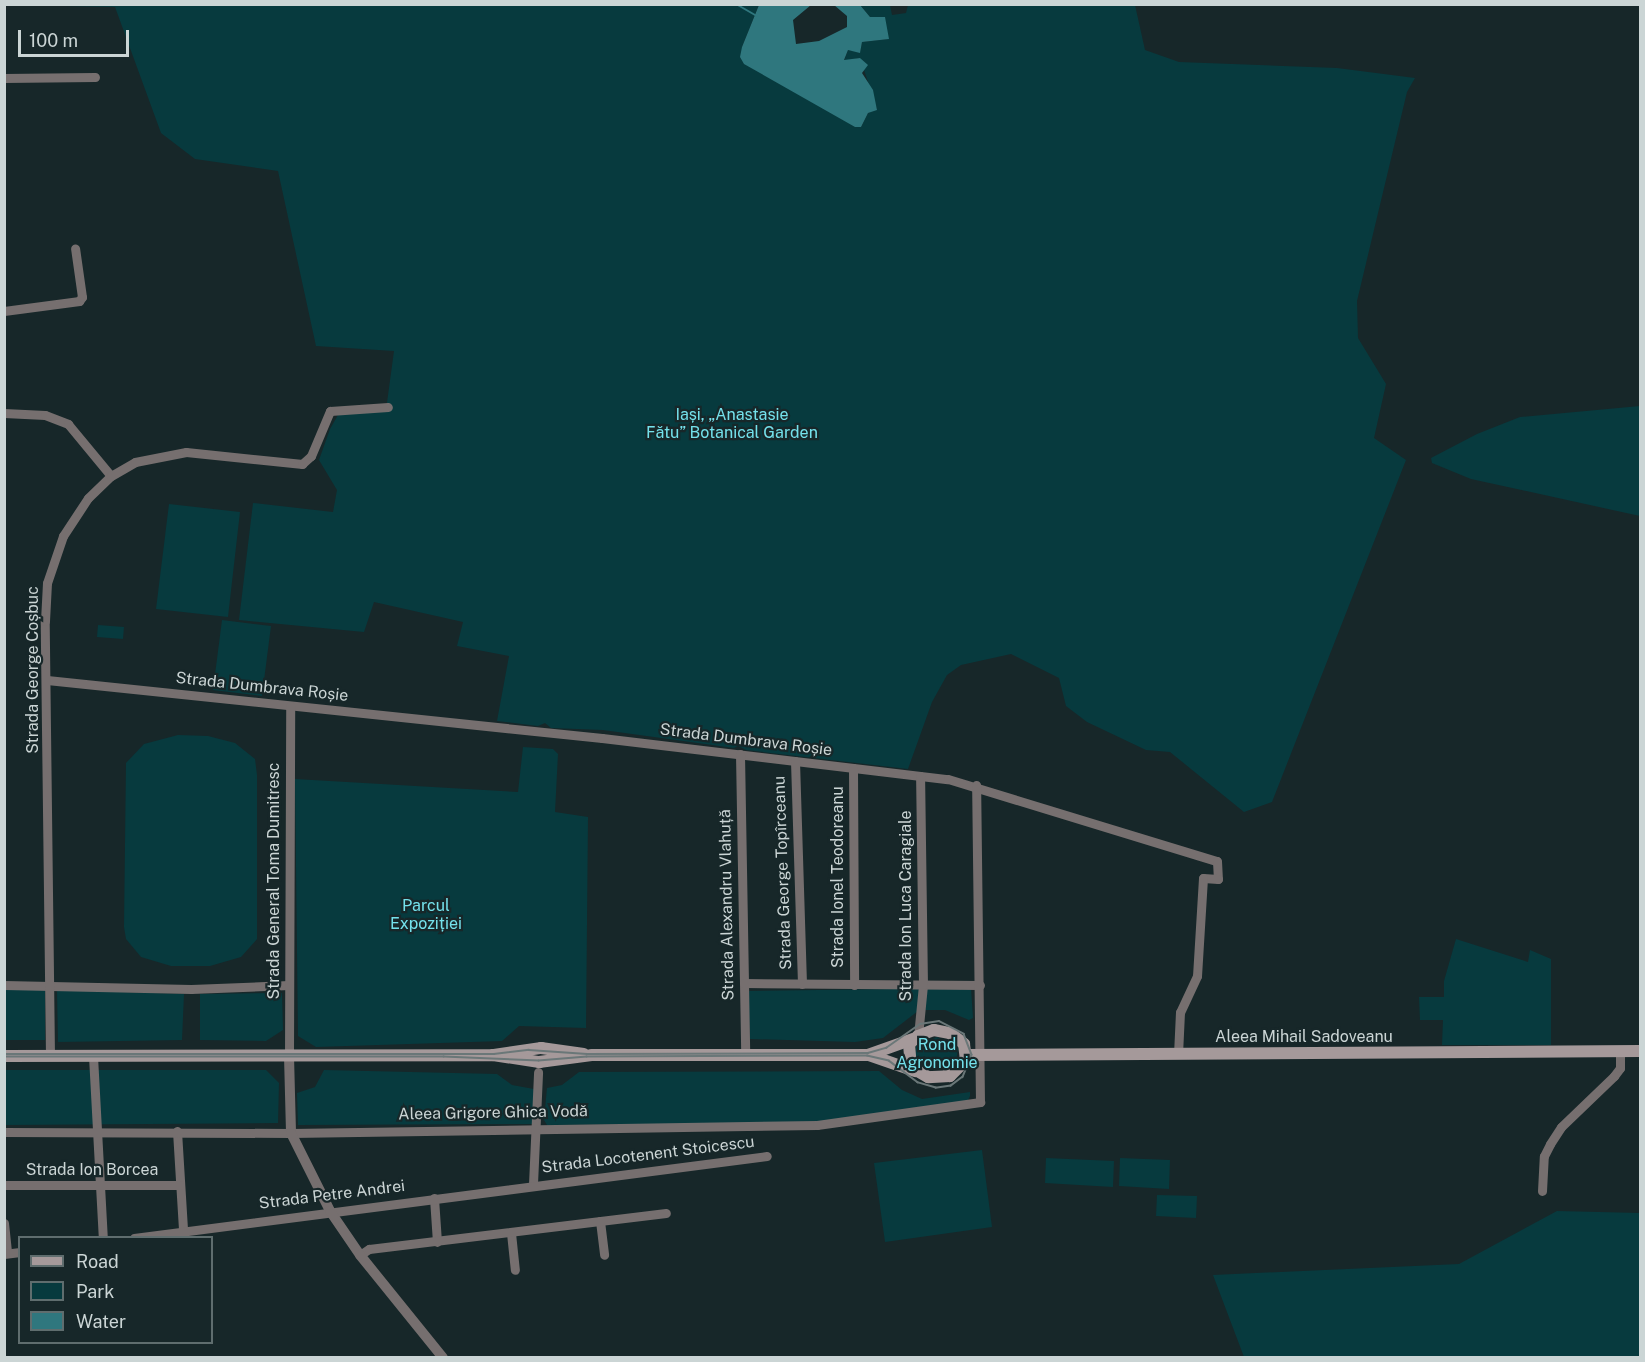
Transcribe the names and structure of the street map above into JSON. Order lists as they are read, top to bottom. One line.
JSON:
{"streets":{"main road":["Aleea Mihail Sadoveanu"],"street":["Strada George Coșbuc","Strada Dumbrava Roșie","Strada George Topîrceanu","Strada Ionel Teodoreanu","Strada General Toma Dumitresc","Strada Alexandru Vlahuță","Strada Ion Luca Caragiale","Aleea Grigore Ghica Vodă","Strada Locotenent Stoicescu","Strada Ion Borcea","Strada Petre Andrei"]},"crossings":[["Strada George Coșbuc","Strada Dumbrava Roșie"],["Strada Dumbrava Roșie","Strada George Topîrceanu"],["Strada Dumbrava Roșie","Strada Ionel Teodoreanu"],["Strada Dumbrava Roșie","Strada General Toma Dumitresc"],["Strada Dumbrava Roșie","Strada Alexandru Vlahuță"],["Strada Dumbrava Roșie","Strada Ion Luca Caragiale"],["Strada Dumbrava Roșie","Aleea Mihail Sadoveanu"],["Strada Ion Luca Caragiale","Aleea Mihail Sadoveanu"],["Strada Ion Luca Caragiale","Aleea Grigore Ghica Vodă"],["Aleea Mihail Sadoveanu","Aleea Grigore Ghica Vodă"],["Strada Locotenent Stoicescu","Strada Petre Andrei"]],"parks":["Iași, „Anastasie Fătu” Botanical Garden","Parcul Expoziției","Rond Agronomie"],"legend":["Road","Park","Water"],"scale_bar":"100 m"}
